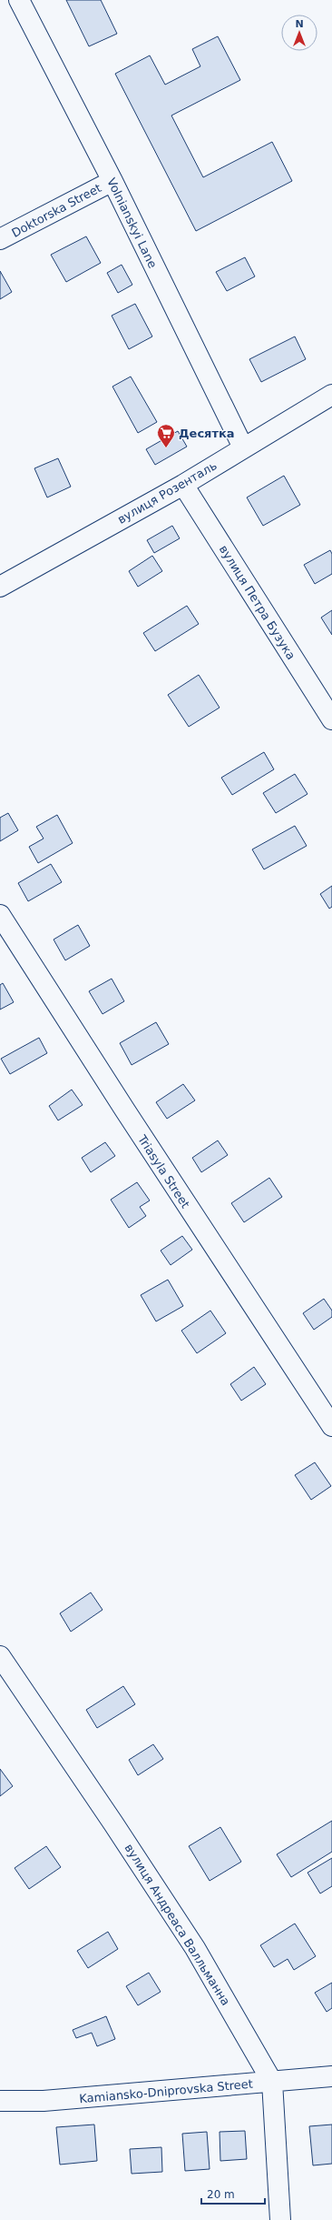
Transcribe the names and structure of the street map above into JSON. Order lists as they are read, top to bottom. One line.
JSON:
{"streets":{"street":["Doktorska Street","Volnianskyi Lane","вулиця Розенталь","вулиця Петра Бузука","Triasyla Street","вулиця Андреаса Валльманна","Kamiansko-Dniprovska Street"]},"crossings":[["Doktorska Street","Volnianskyi Lane"],["Volnianskyi Lane","вулиця Розенталь"],["вулиця Розенталь","вулиця Петра Бузука"],["вулиця Андреаса Валльманна","Kamiansko-Dniprovska Street"]],"places":{"supermarket":["Десятка"]},"scale_bar":"20 m","north":"top"}
